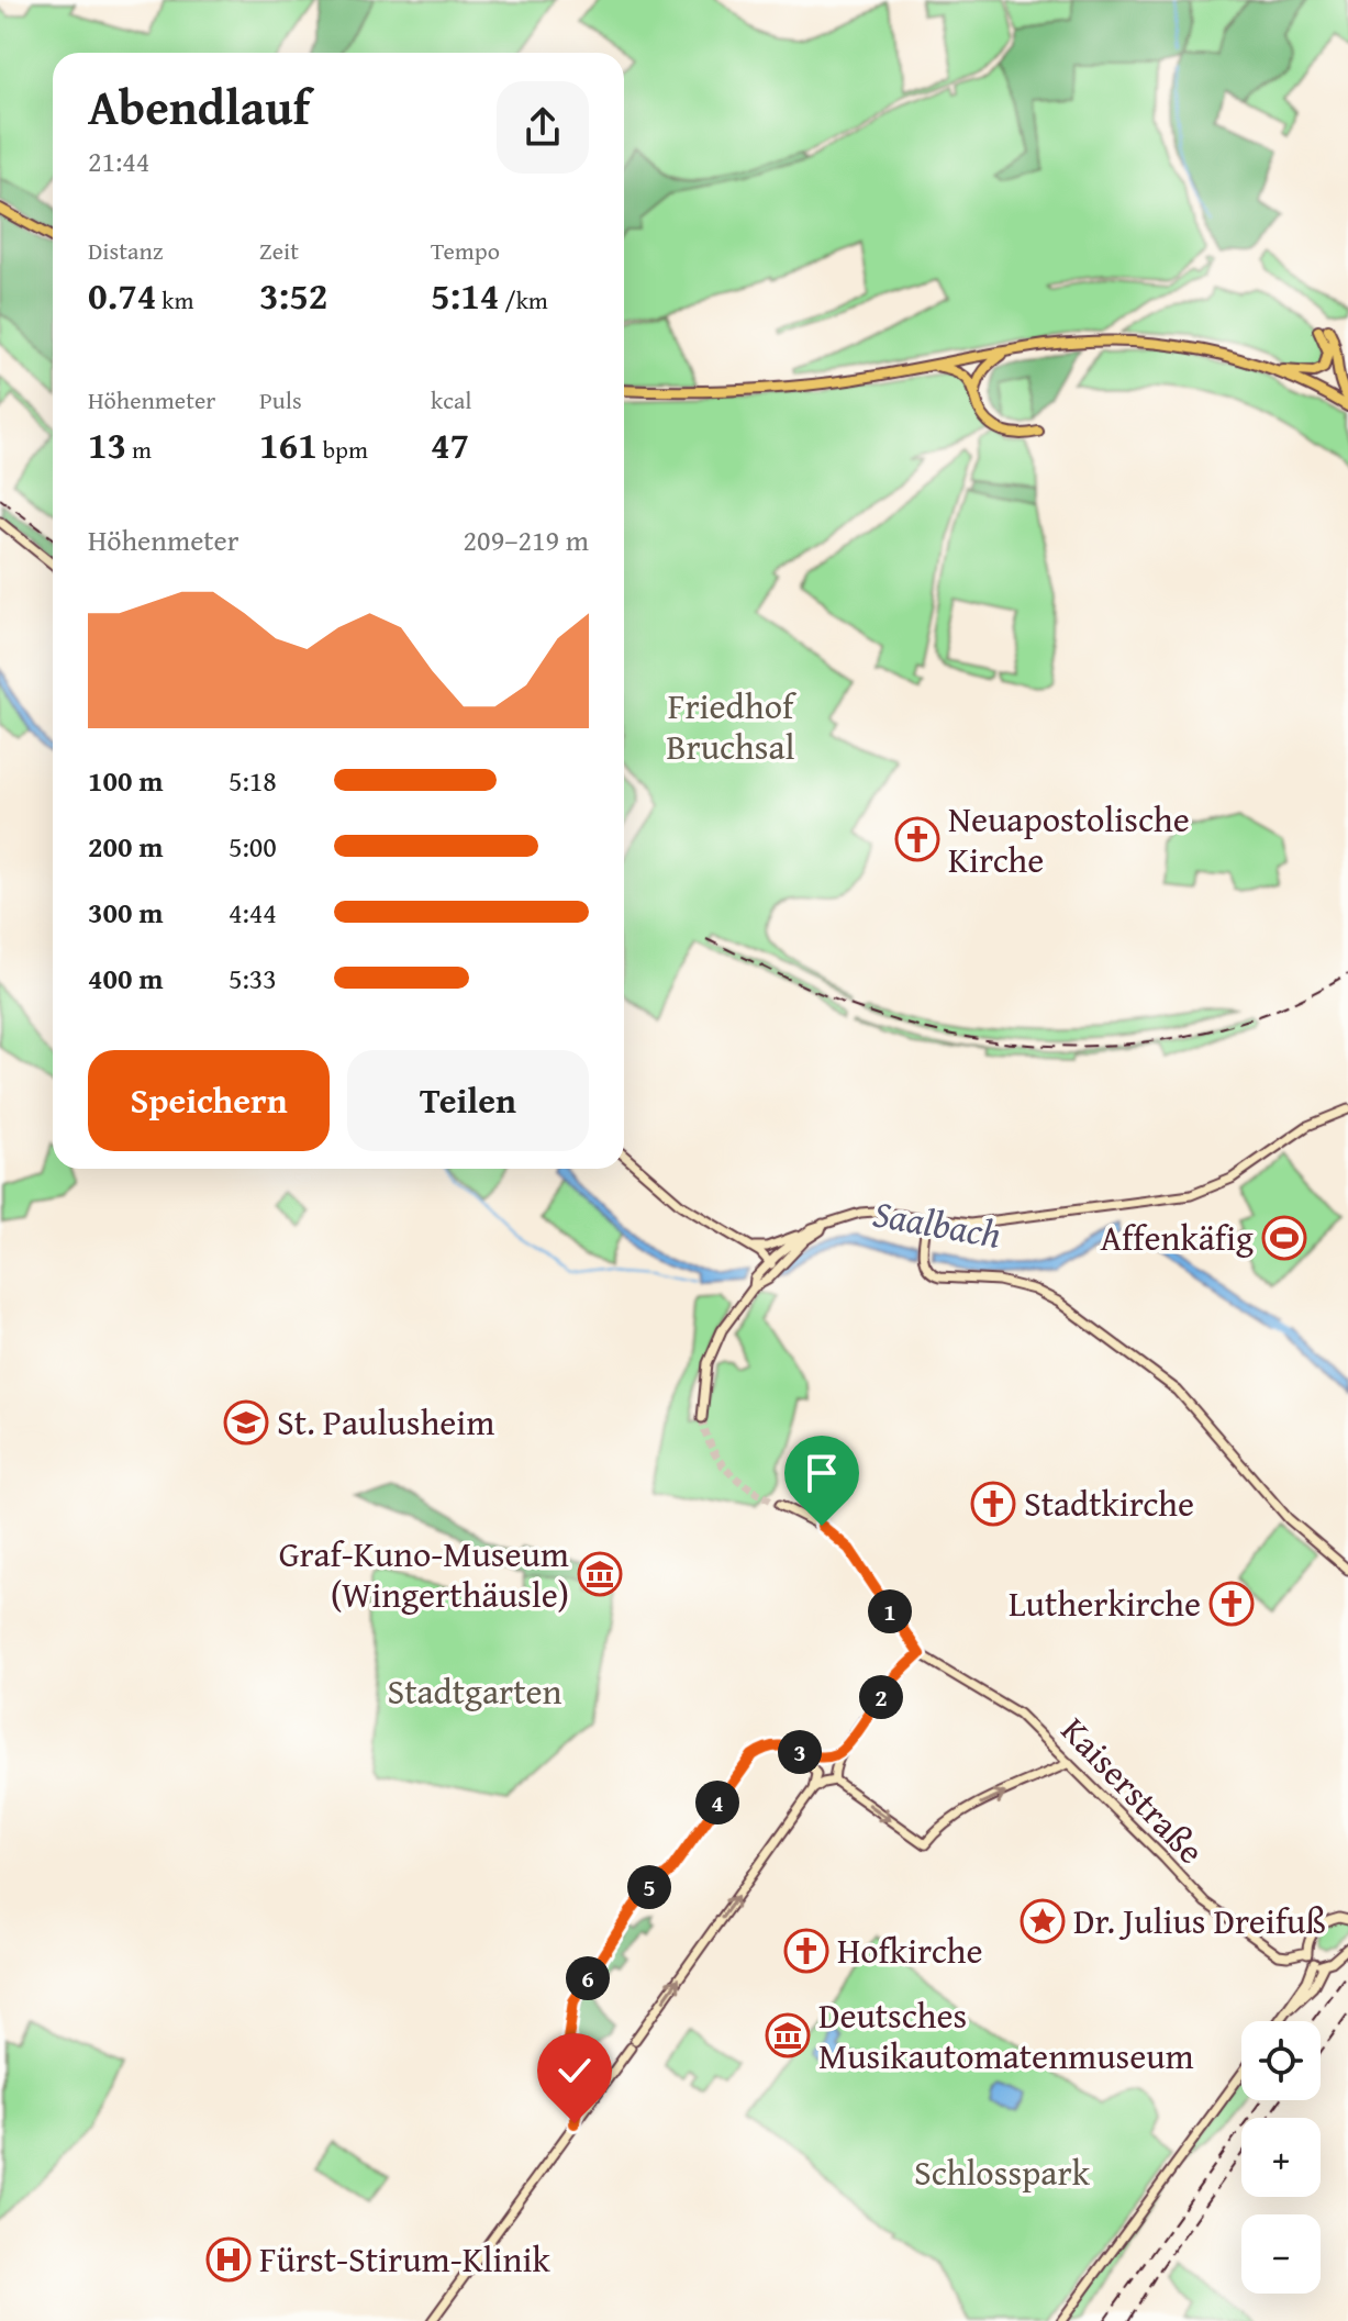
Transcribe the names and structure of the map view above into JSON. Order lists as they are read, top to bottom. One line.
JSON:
{"streets":{"main road":["Kaiserstraße"]},"water":["Saalbach"],"parks":["Friedhof Bruchsal","Stadtgarten","Schlosspark"],"places":{"church":["Neuapostolische Kirche","Stadtkirche","Lutherkirche","Hofkirche"],"sports":["Affenkäfig"],"school or university":["St. Paulusheim"],"museum":["Graf-Kuno-Museum (Wingerthäusle)","Deutsches Musikautomatenmuseum"],"place":["Dr. Julius Dreifuß"],"hospital":["Fürst-Stirum-Klinik"]},"page":{"heading":["Abendlauf","21:44"],"stats":[["Distanz","0.74 km"],["Zeit","3:52"],["Tempo","5:14 /km"],["Höhenmeter","13 m"],["Puls","161 bpm"],["kcal","47"]],"chart":["Höhenmeter","209–219 m"],"list":[{"name":"100 m","note":"5:18"},{"name":"200 m","note":"5:00"},{"name":"300 m","note":"4:44"},{"name":"400 m","note":"5:33"}],"buttons":["Speichern","Teilen"],"pins":["1","2","3","4","5","6"],"map_buttons":["+","−"]}}
